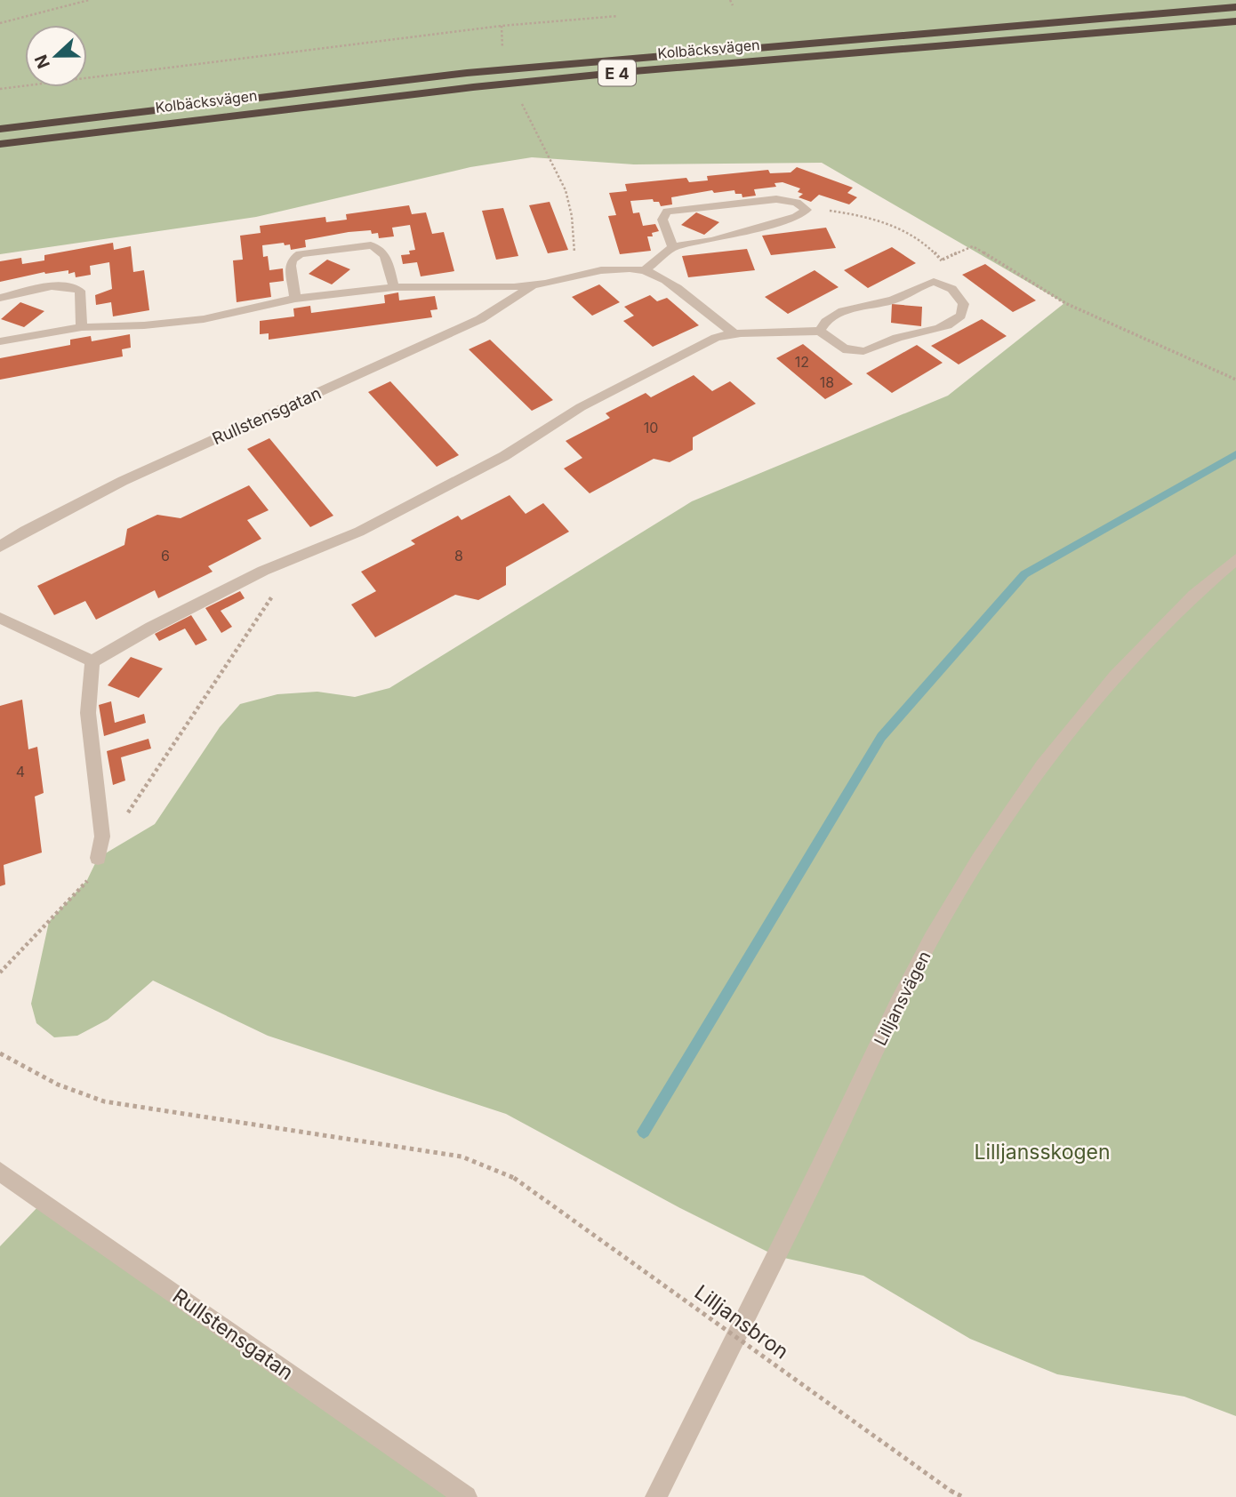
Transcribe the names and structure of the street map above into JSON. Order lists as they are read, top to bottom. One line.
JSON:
{"streets":{"highway":["Kolbäcksvägen","E 4"],"street":["Rullstensgatan","Lilljansvägen"],"path":["Lilljansbron"]},"parks":["Lilljansskogen"],"house_numbers":["12","18","10","6","8","4"],"north":"left"}
